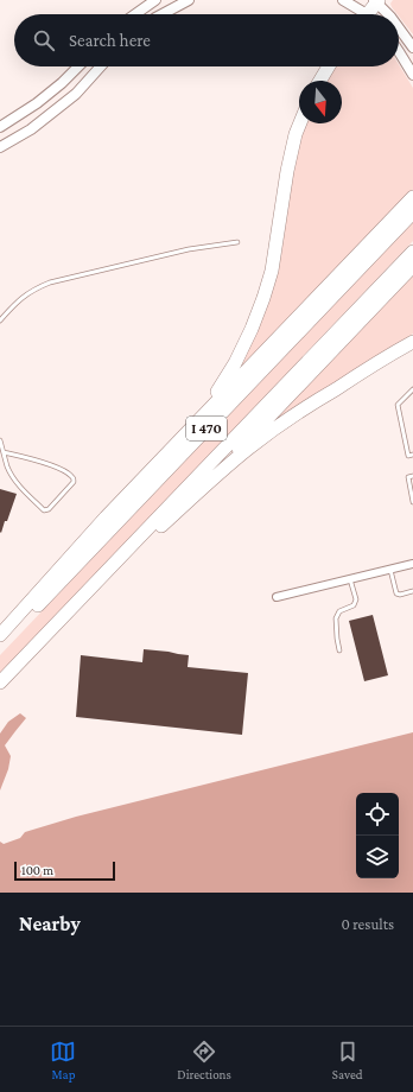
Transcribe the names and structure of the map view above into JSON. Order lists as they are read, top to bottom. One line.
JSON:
{"streets":{"highway":["I 470"]},"scale_bar":"100 m","north":"bottom","page":{"search":"Search here","scale":"100 m","heading":["Nearby","0 results"],"nav":["Map","Directions","Saved"]}}
